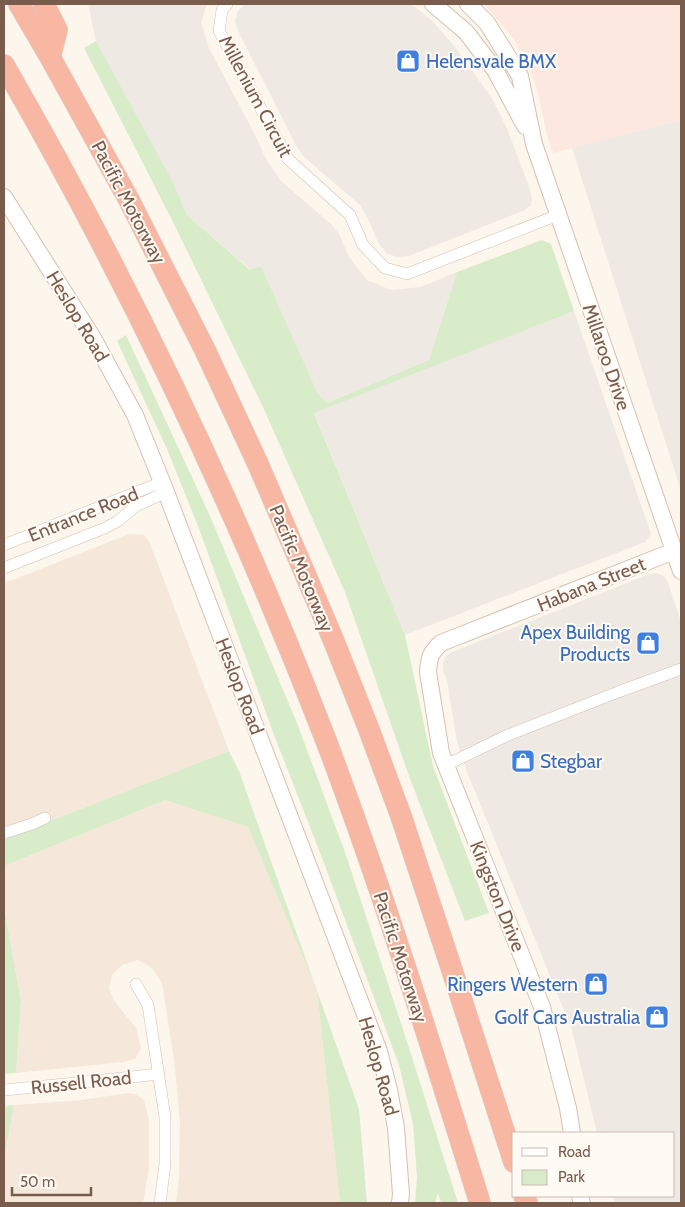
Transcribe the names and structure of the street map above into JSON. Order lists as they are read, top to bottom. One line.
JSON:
{"streets":{"highway":["Pacific Motorway"],"street":["Millenium Circuit","Heslop Road","Millaroo Drive","Entrance Road","Habana Street","Kingston Drive","Russell Road"]},"crossings":[["Millenium Circuit","Millaroo Drive"],["Heslop Road","Entrance Road"],["Millaroo Drive","Habana Street"],["Habana Street","Kingston Drive"]],"places":{"shop":["Helensvale BMX","Apex Building Products","Stegbar","Ringers Western","Golf Cars Australia"]},"legend":["Road","Park"],"scale_bar":"50 m"}
